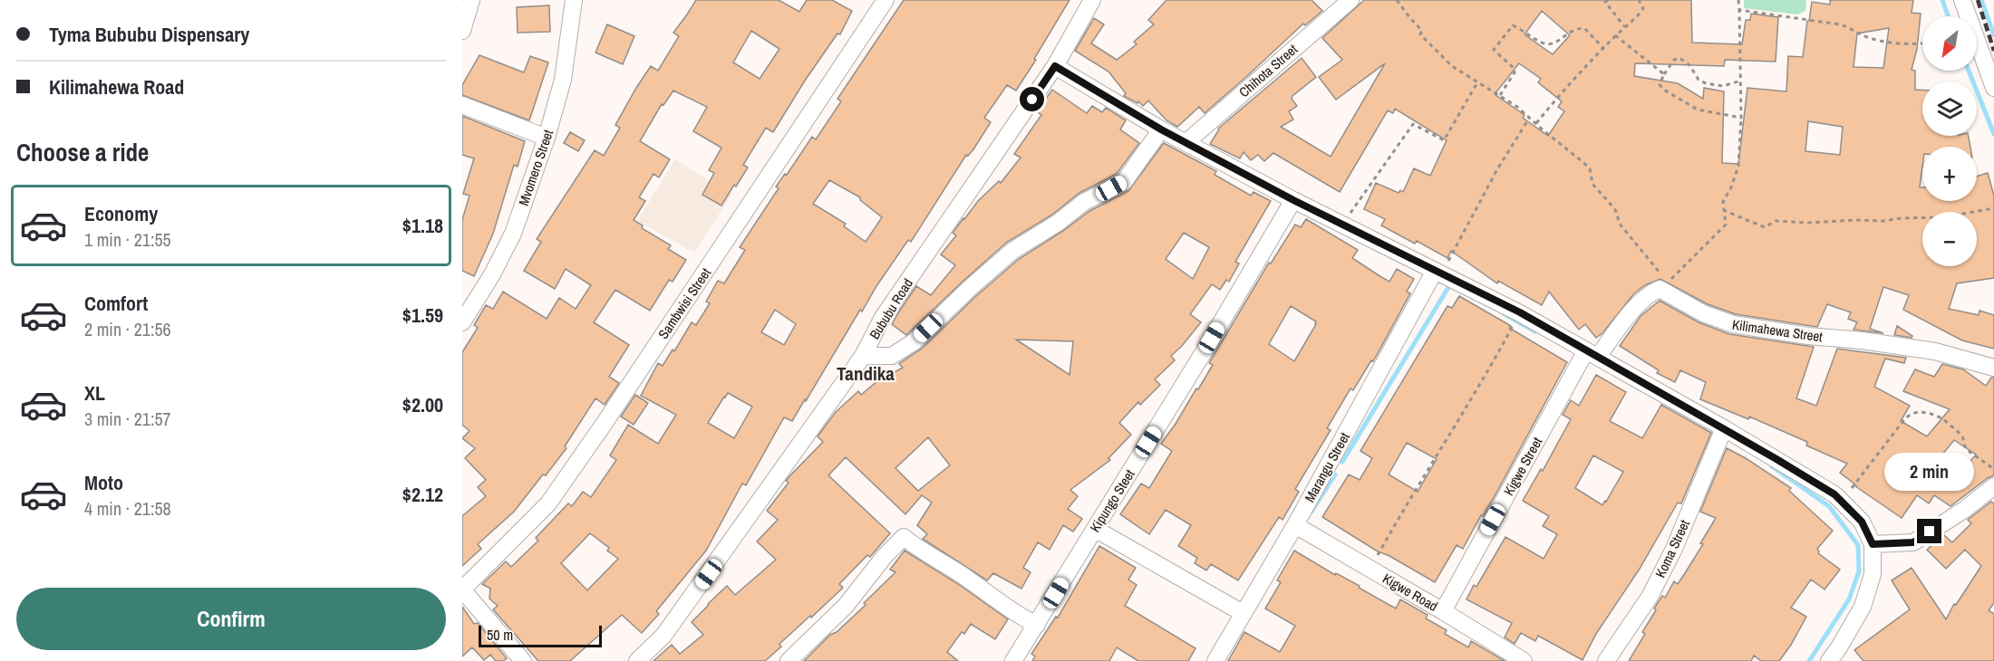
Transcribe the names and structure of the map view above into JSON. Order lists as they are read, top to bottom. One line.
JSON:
{"streets":{"street":["Chihota Street","Mvomero Street","Sambwisi Street","Bububu Road","Kilimahewa Street","Kigwe Street","Marangu Street","Kipungo Steet","Koma Street","Kigwe Road"]},"crossings":[["Kigwe Street","Kigwe Road"],["Marangu Street","Kigwe Road"]],"districts":["Tandika"],"scale_bar":"50 m","north":"bottom left","page":{"banner":["Tyma Bububu Dispensary","Kilimahewa Road"],"map_buttons":["+","−"],"heading":"Choose a ride","list":[{"name":"Economy","note":"1 min · 21:55","value":"$1.18"},{"name":"Comfort","note":"2 min · 21:56","value":"$1.59"},{"name":"XL","note":"3 min · 21:57","value":"$2.00"},{"name":"Moto","note":"4 min · 21:58","value":"$2.12"}],"bubble":"2 min","buttons":"Confirm","scale":"50 m"}}
